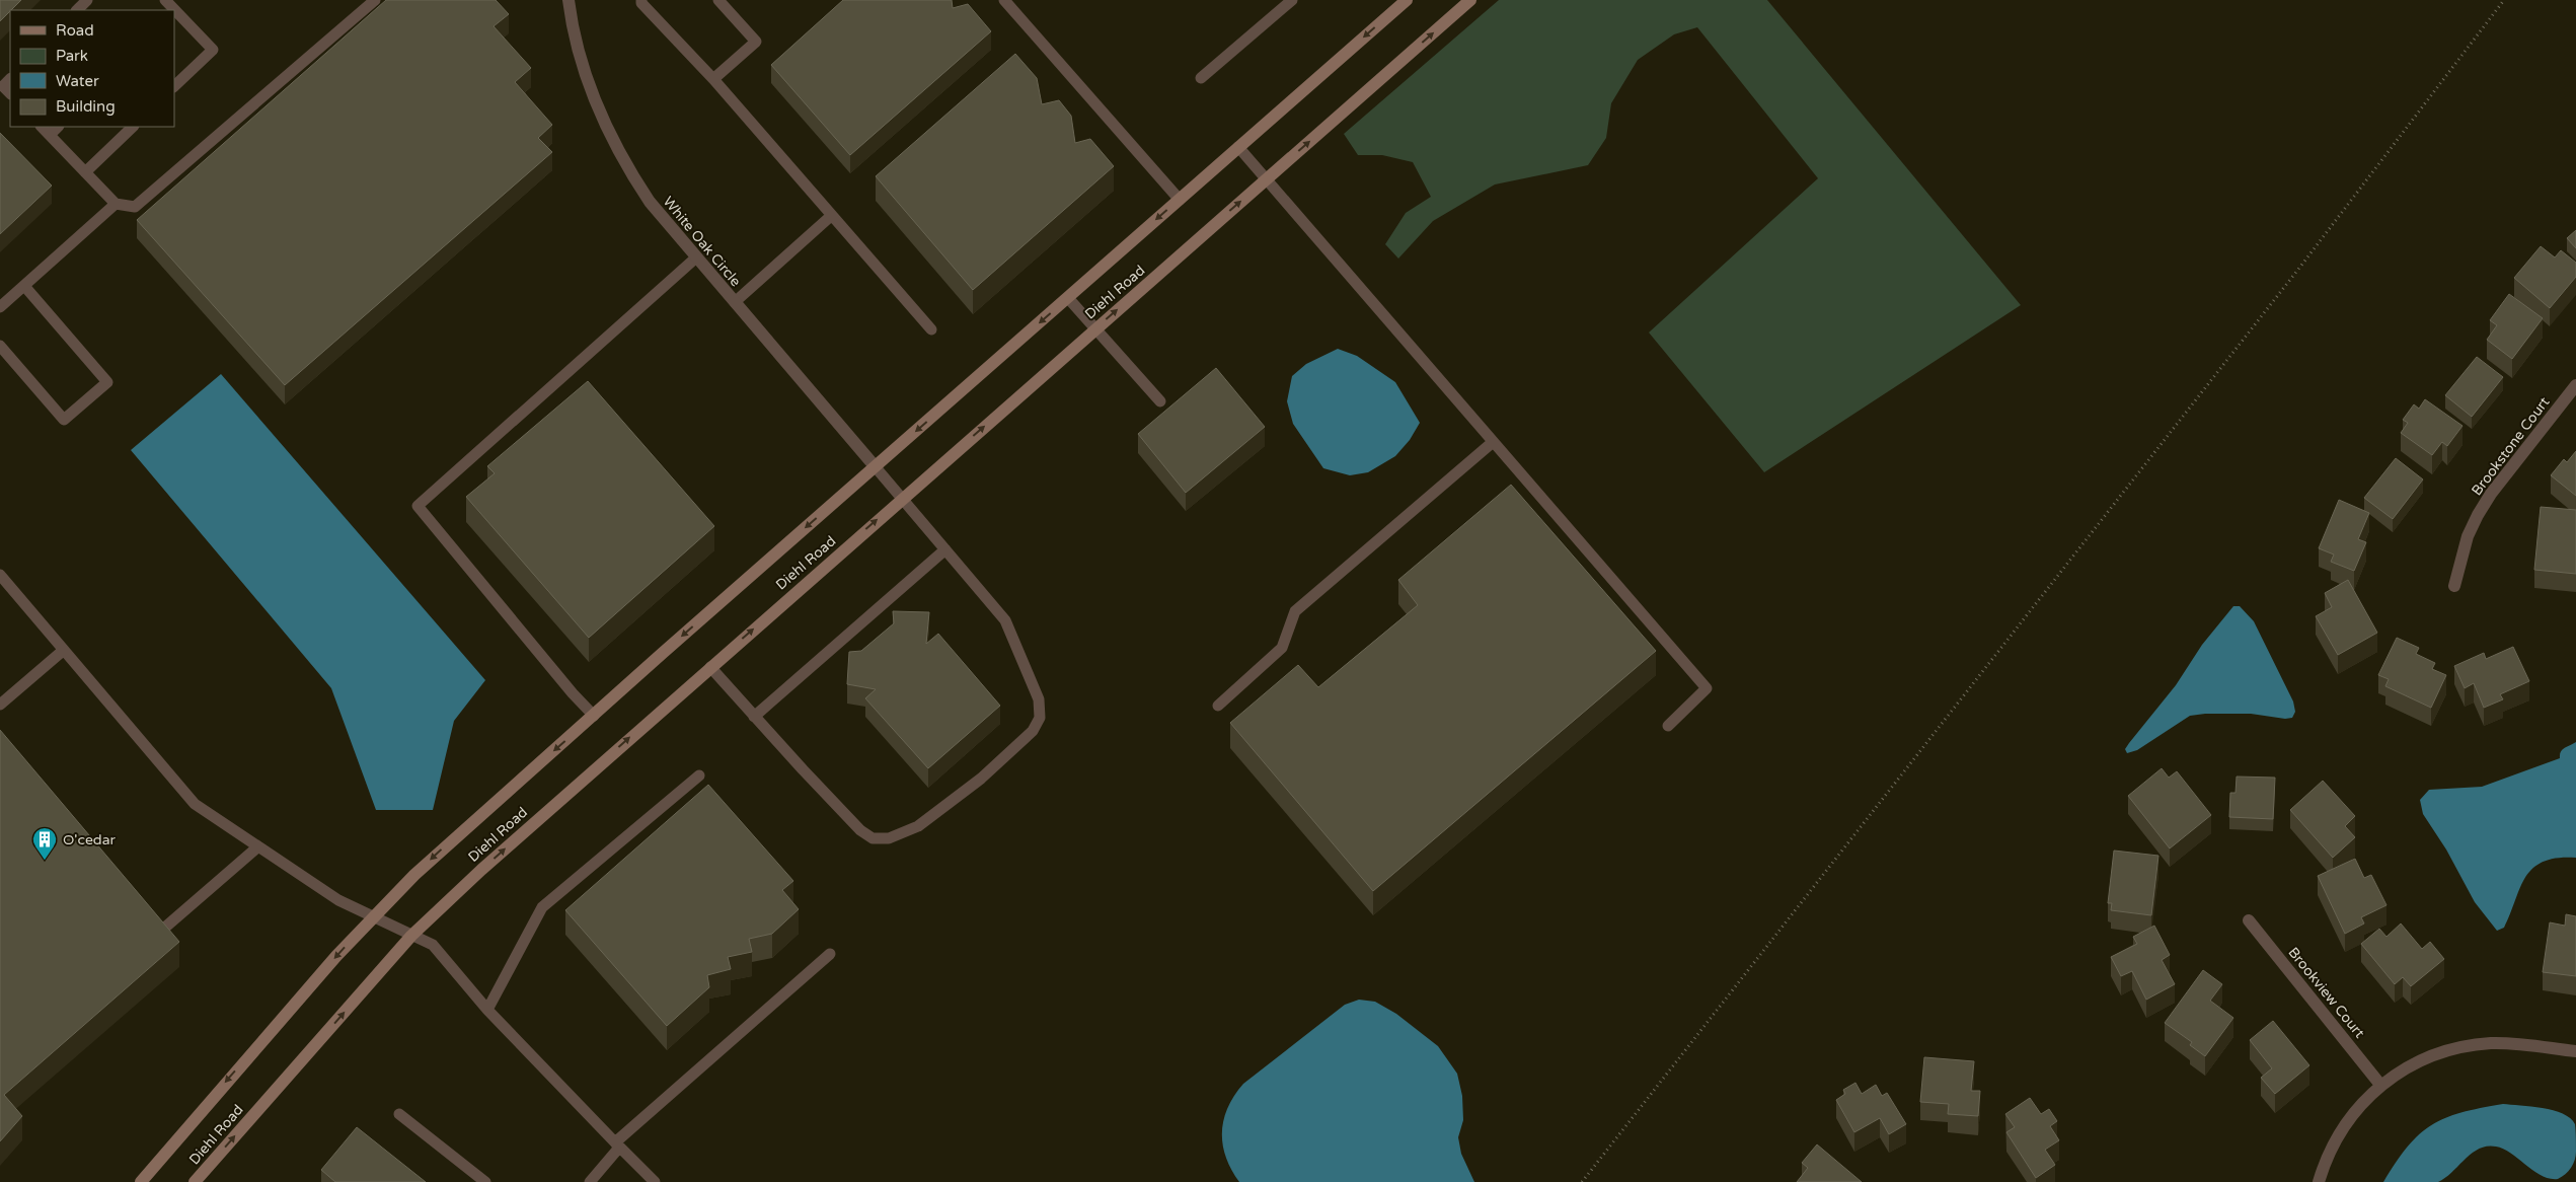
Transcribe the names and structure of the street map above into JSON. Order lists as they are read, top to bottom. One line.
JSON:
{"streets":{"street":["White Oak Circle","Diehl Road","Brookstone Court","Brookview Court"]},"crossings":[["White Oak Circle","Diehl Road"]],"places":{"building":["O'cedar"]},"legend":["Road","Park","Water","Building"]}
